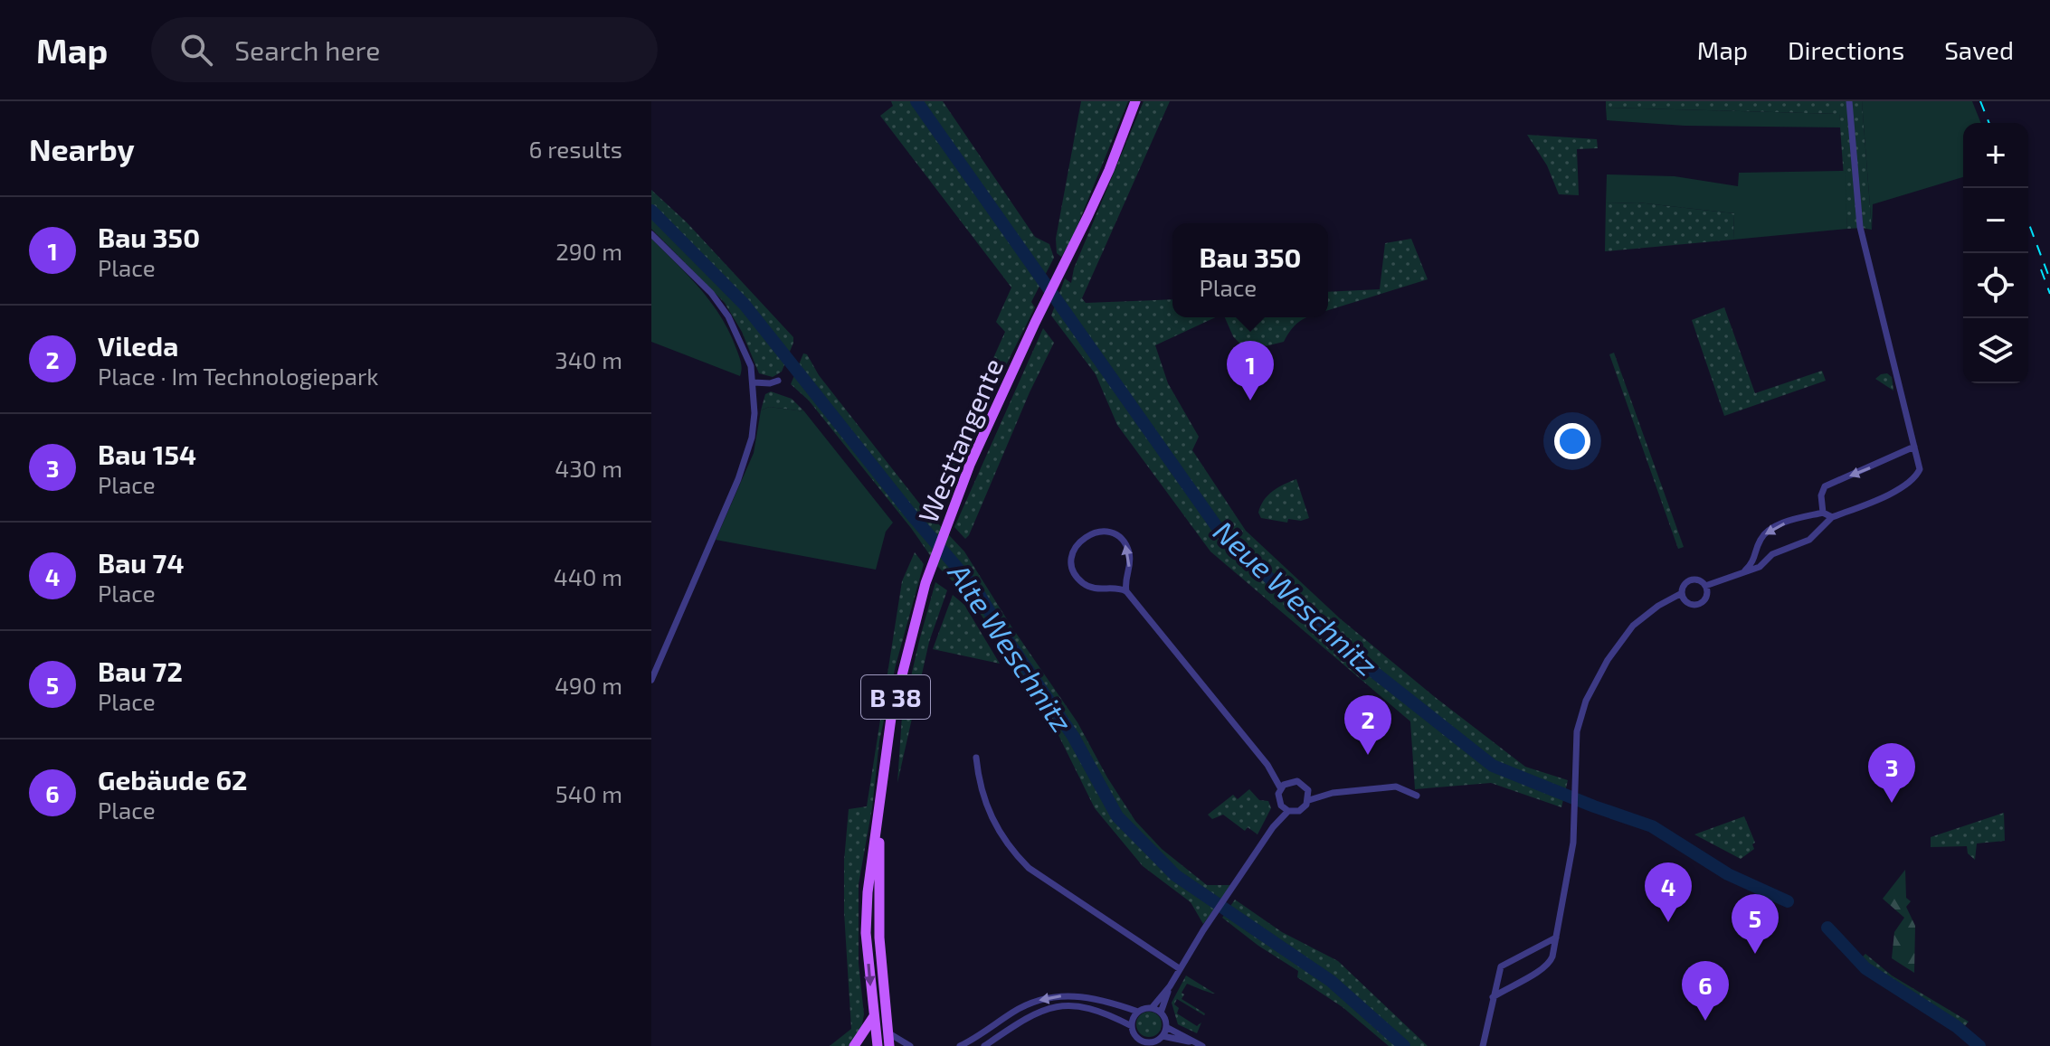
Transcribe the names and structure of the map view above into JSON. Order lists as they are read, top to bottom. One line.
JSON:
{"streets":{"main road":["Westtangente","B 38"]},"water":["Neue Weschnitz","Alte Weschnitz"],"page":{"header":"Map","search":"Search here","nav":["Map","Directions","Saved"],"heading":["Nearby","6 results"],"map_buttons":["+","−"],"list":[{"mark":"1","name":"Bau 350","note":"Place","value":"290 m"},{"mark":"2","name":"Vileda","note":"Place · Im Technologiepark","value":"340 m"},{"mark":"3","name":"Bau 154","note":"Place","value":"430 m"},{"mark":"4","name":"Bau 74","note":"Place","value":"440 m"},{"mark":"5","name":"Bau 72","note":"Place","value":"490 m"},{"mark":"6","name":"Gebäude 62","note":"Place","value":"540 m"}],"popup":["Bau 350","Place"],"pins":["1","2","3","4","5","6"]}}
